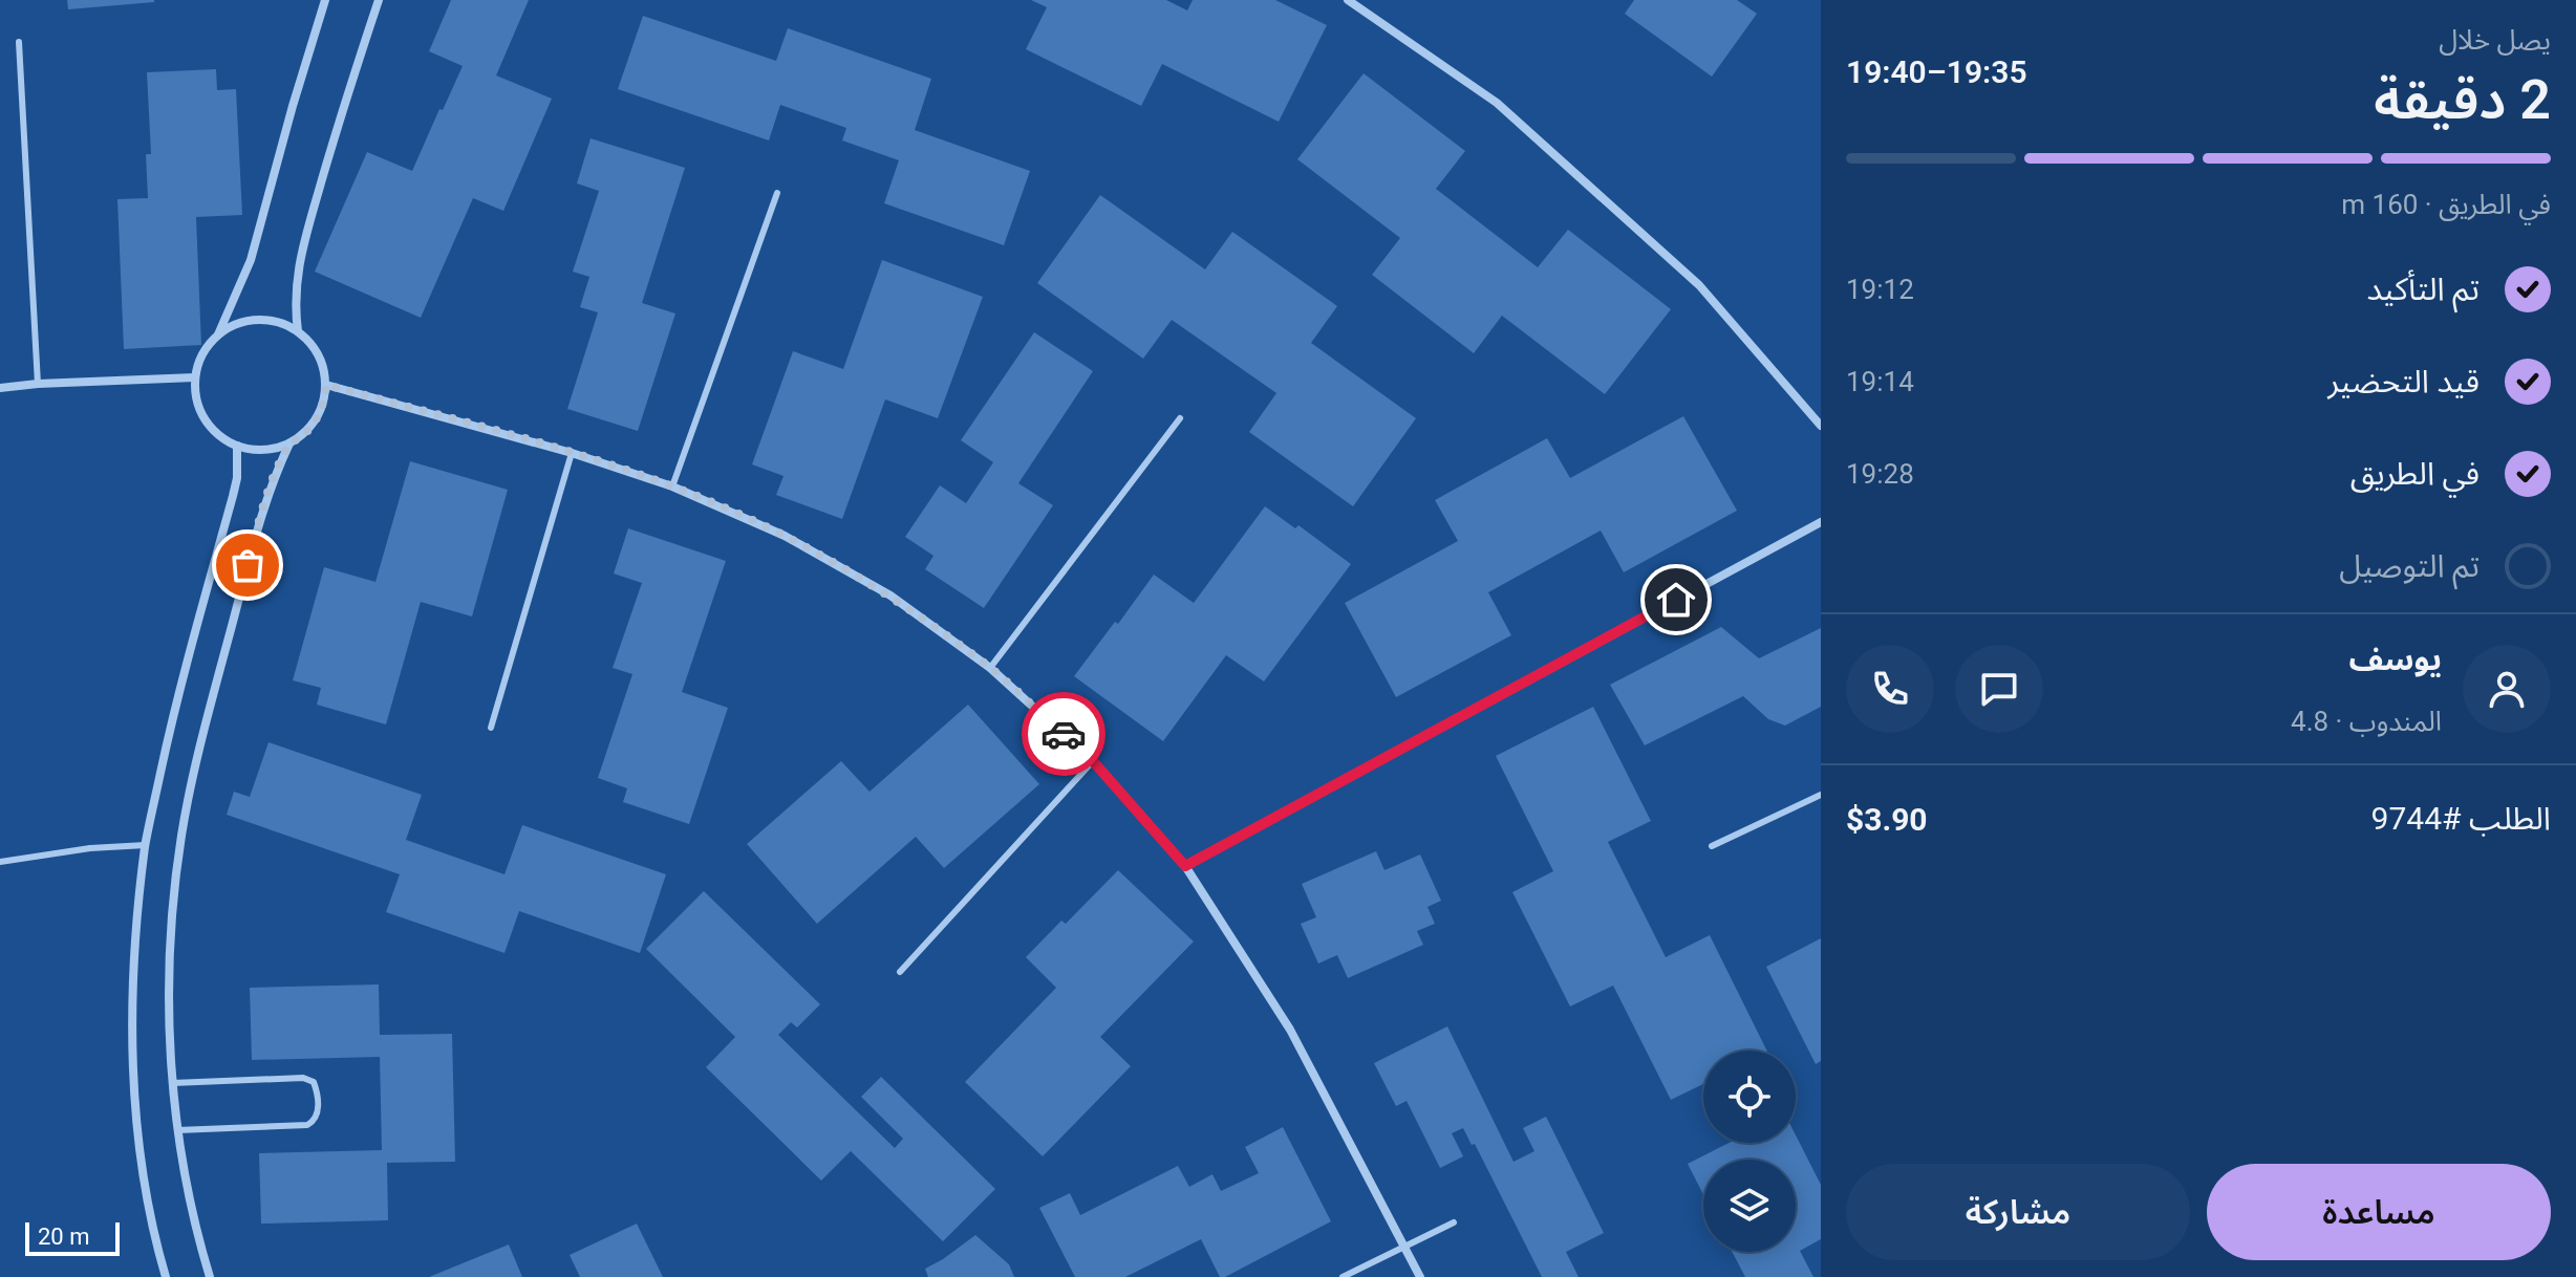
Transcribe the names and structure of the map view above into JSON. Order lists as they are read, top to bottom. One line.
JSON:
{"scale_bar":"20 m","page":{"heading":["2 دقيقة","يصل خلال","19:35–19:40"],"panel":["يوسف","المندوب · 4.8","الطلب #9744","$3.90"],"bar":"في الطريق · 160 m","list":[["تم التأكيد","19:12"],["قيد التحضير","19:14"],["في الطريق","19:28"],"تم التوصيل"],"buttons":["مساعدة","مشاركة"],"scale":"20 m"}}
